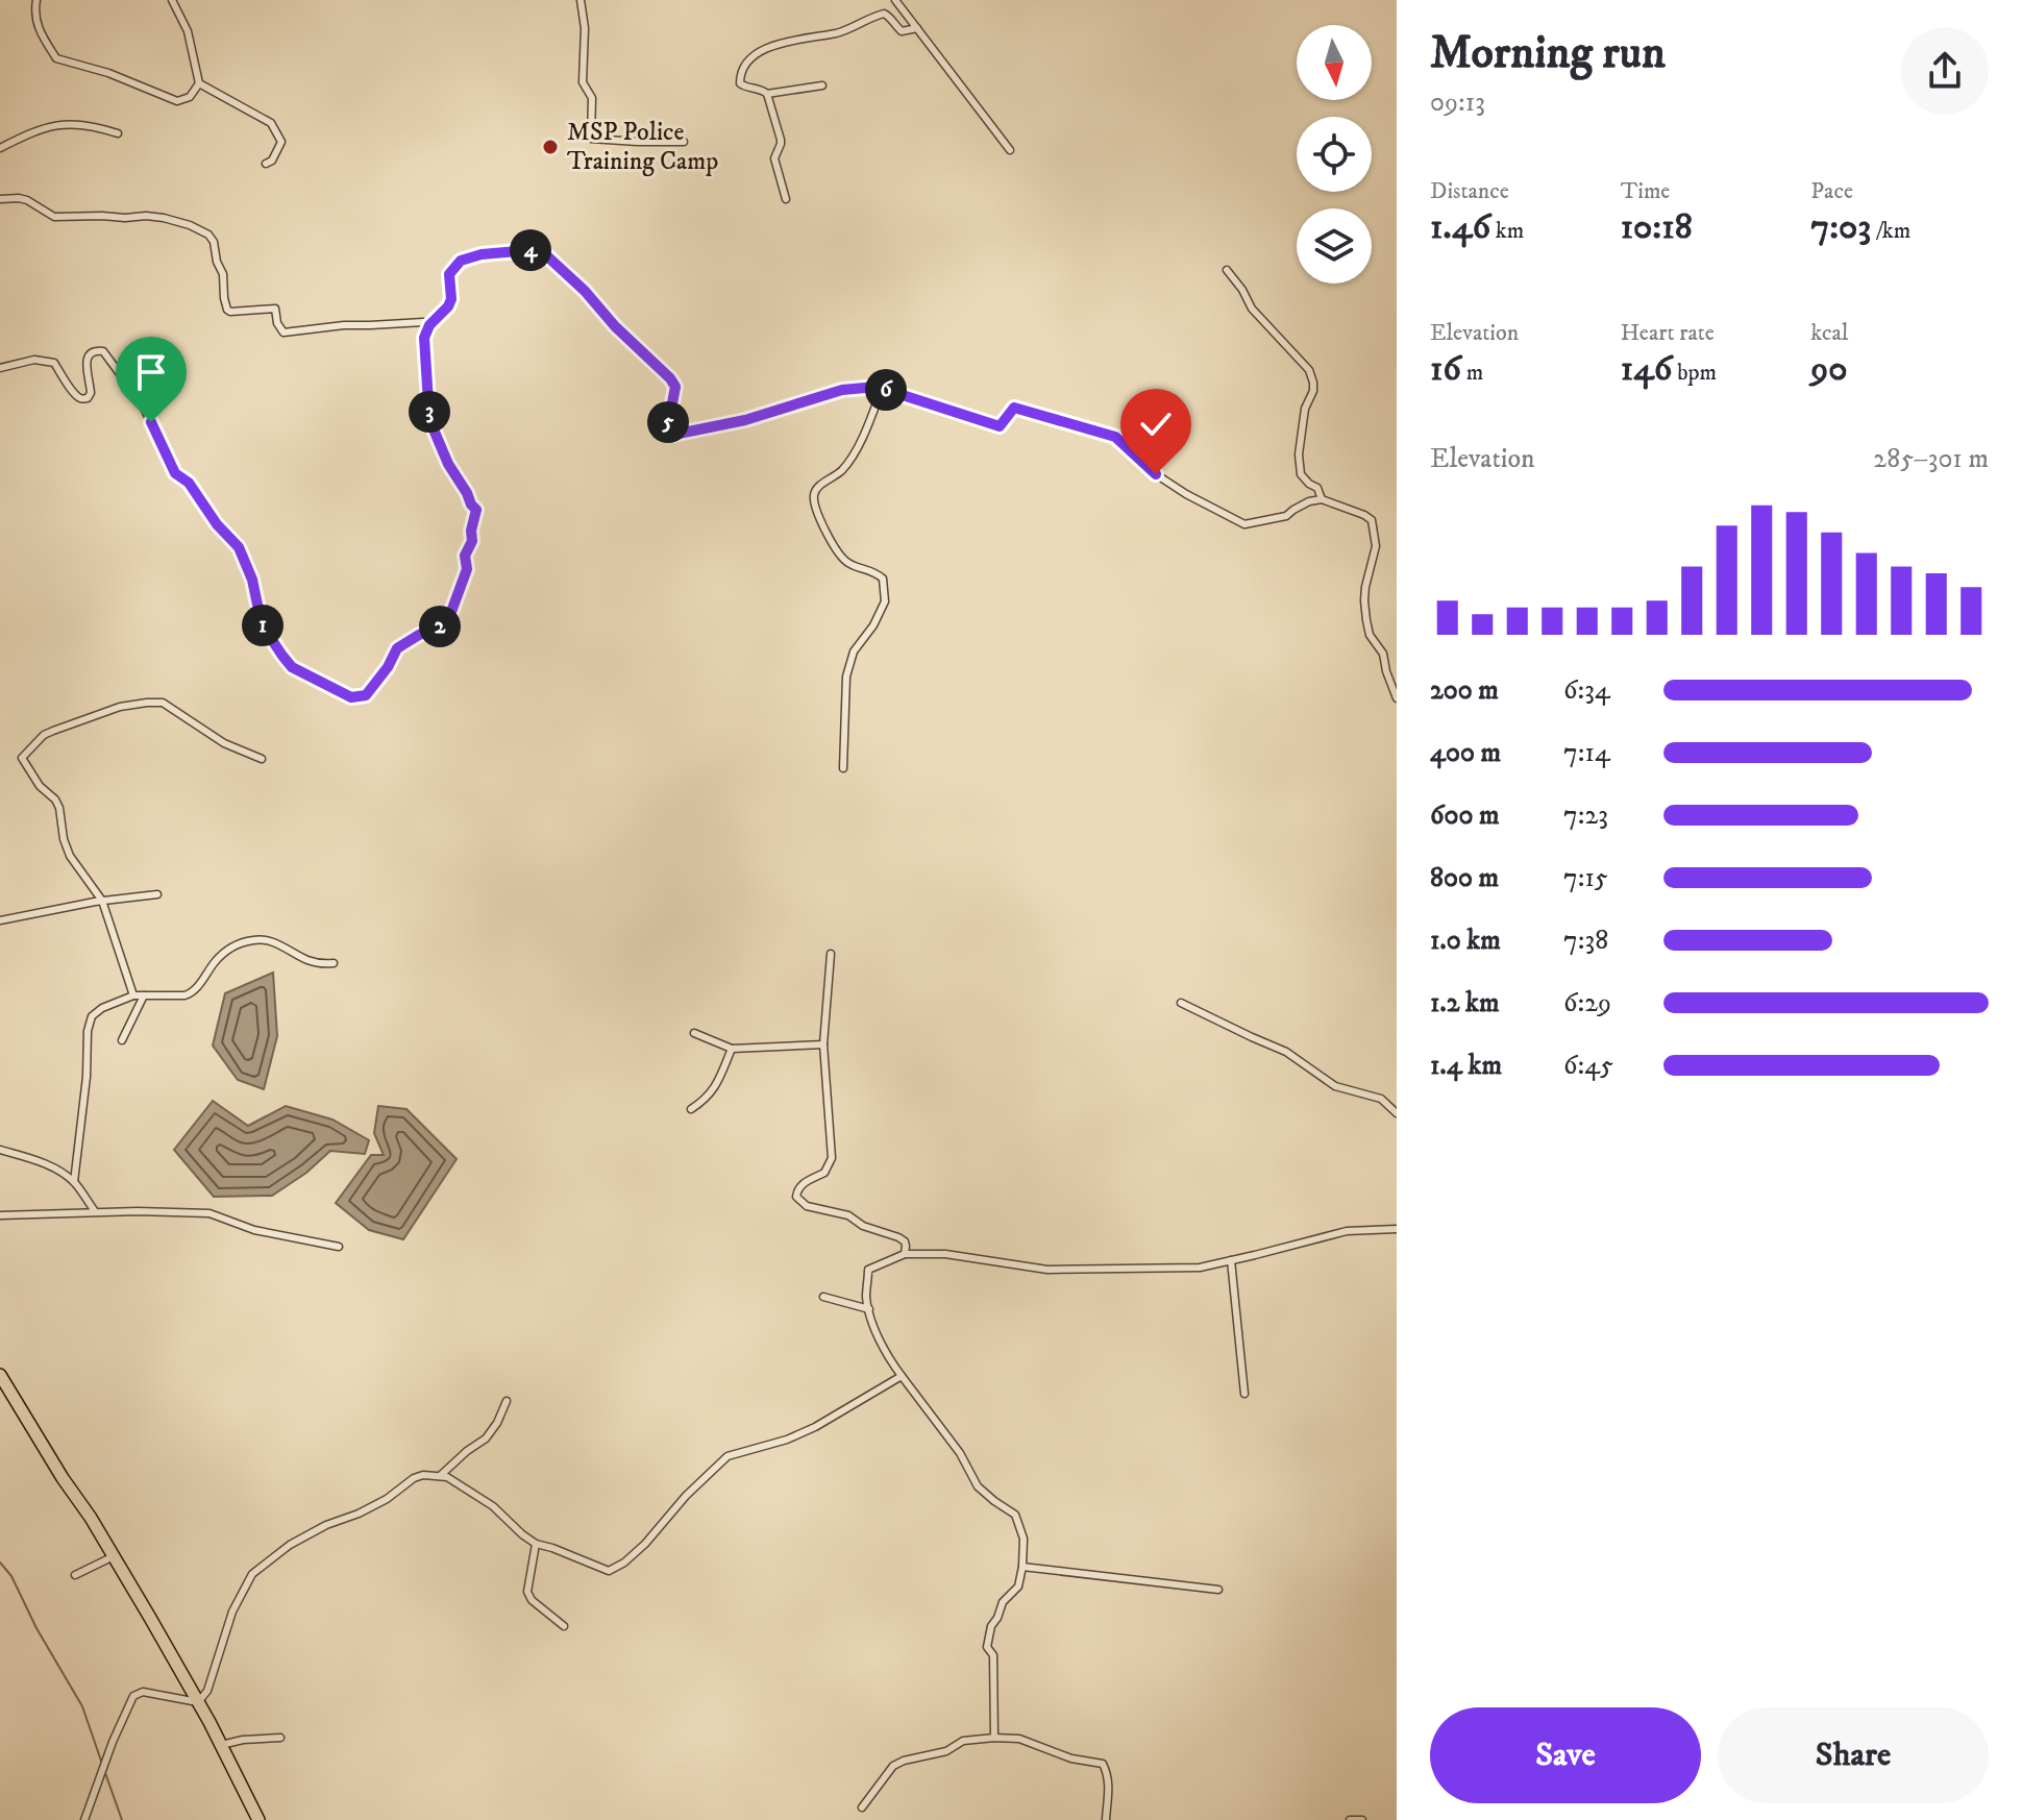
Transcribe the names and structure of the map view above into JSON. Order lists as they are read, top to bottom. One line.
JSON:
{"places":["MSP Police Training Camp"],"north":"bottom","page":{"heading":["Morning run","09:13"],"stats":[["Distance","1.46 km"],["Time","10:18"],["Pace","7:03 /km"],["Elevation","16 m"],["Heart rate","146 bpm"],["kcal","90"]],"pins":["4","6","3","5","1","2"],"chart":["Elevation","285–301 m"],"list":[{"name":"200 m","note":"6:34"},{"name":"400 m","note":"7:14"},{"name":"600 m","note":"7:23"},{"name":"800 m","note":"7:15"},{"name":"1.0 km","note":"7:38"},{"name":"1.2 km","note":"6:29"},{"name":"1.4 km","note":"6:45"}],"buttons":["Save","Share"]}}
